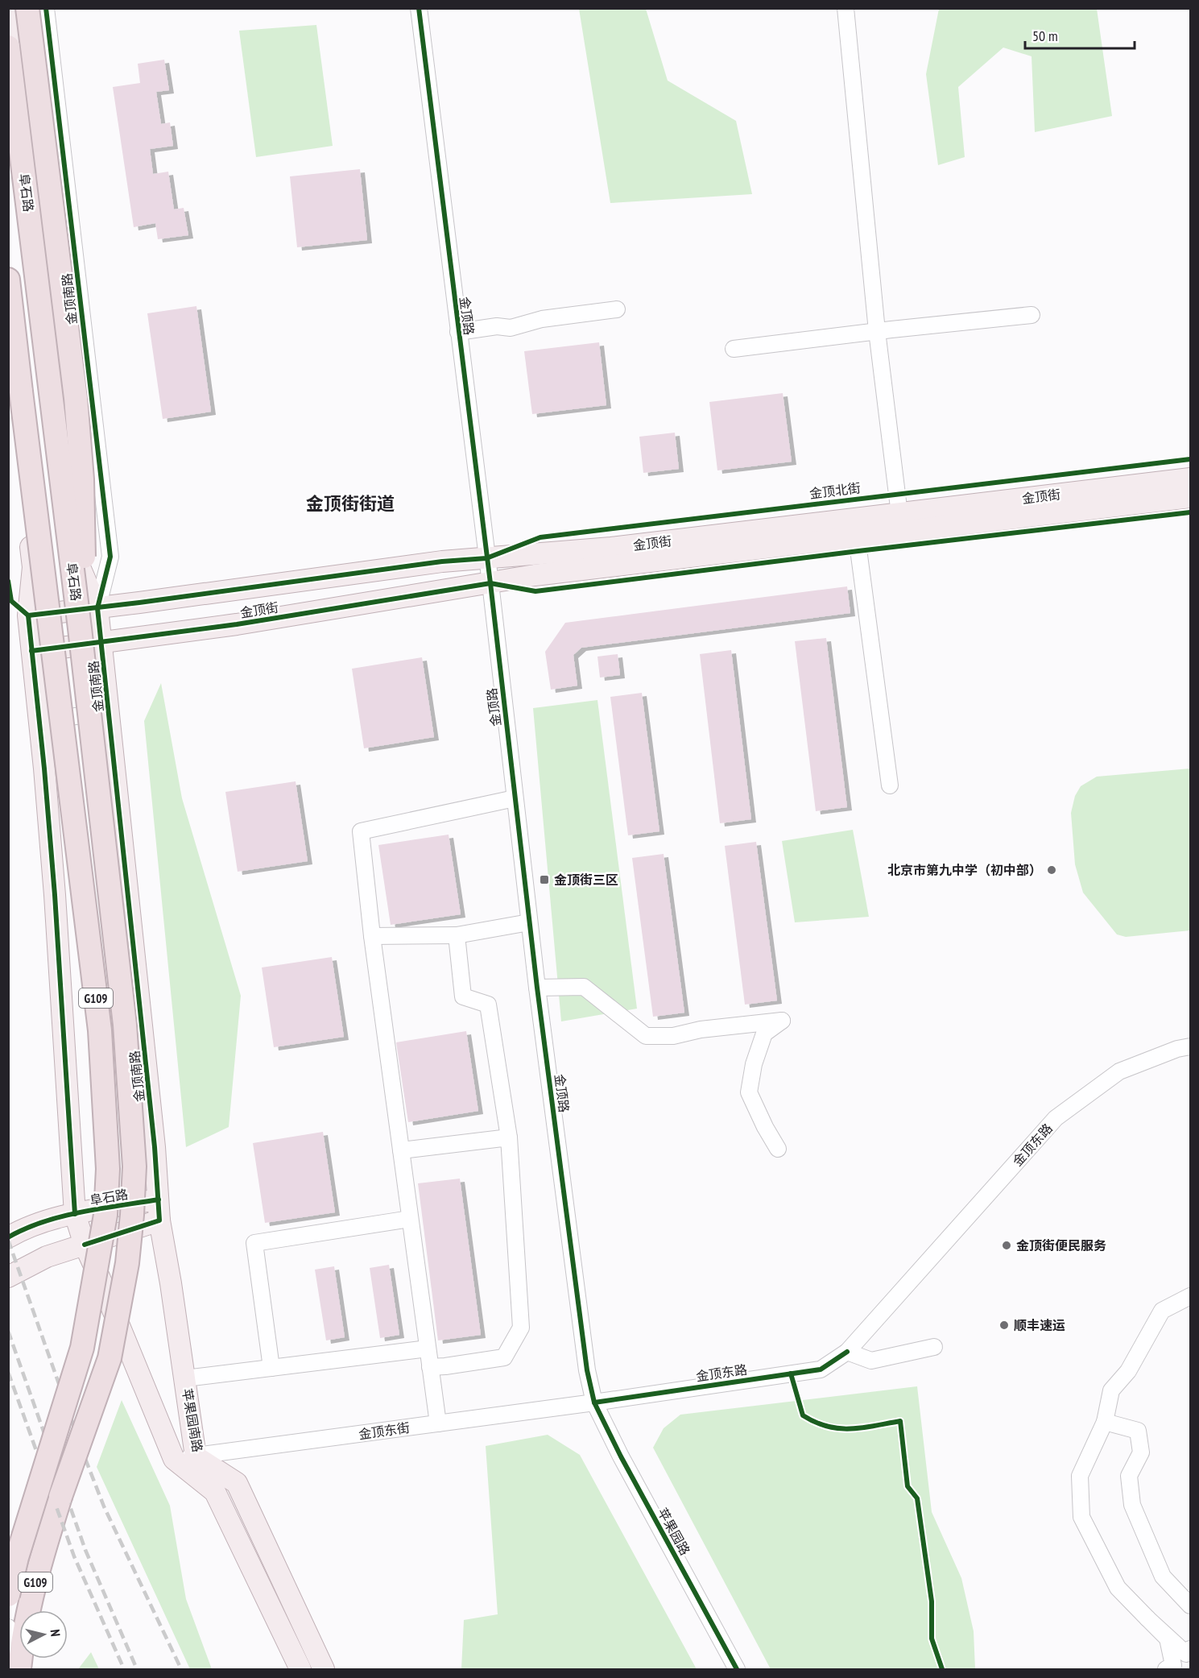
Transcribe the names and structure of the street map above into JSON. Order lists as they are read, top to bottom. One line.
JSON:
{"streets":{"highway":["阜石路","G109"],"main road":["金顶南路","金顶街","苹果园南路"],"street":["金顶路","金顶东路","金顶东街","苹果园路"],"cycle path":["金顶北街"]},"crossings":[["阜石路","金顶南路"],["金顶南路","金顶街"],["金顶南路","苹果园南路"],["金顶路","金顶街"],["金顶路","金顶东路"],["金顶路","金顶东街"],["金顶路","苹果园路"],["金顶东路","金顶东街"],["金顶东路","苹果园路"],["苹果园南路","金顶东街"],["金顶东街","苹果园路"]],"districts":["金顶街街道"],"places":{"other":["北京市第九中学（初中部）","金顶街便民服务","顺丰速运"],"transit":["金顶街三区"]},"scale_bar":"50 m","north":"right"}
